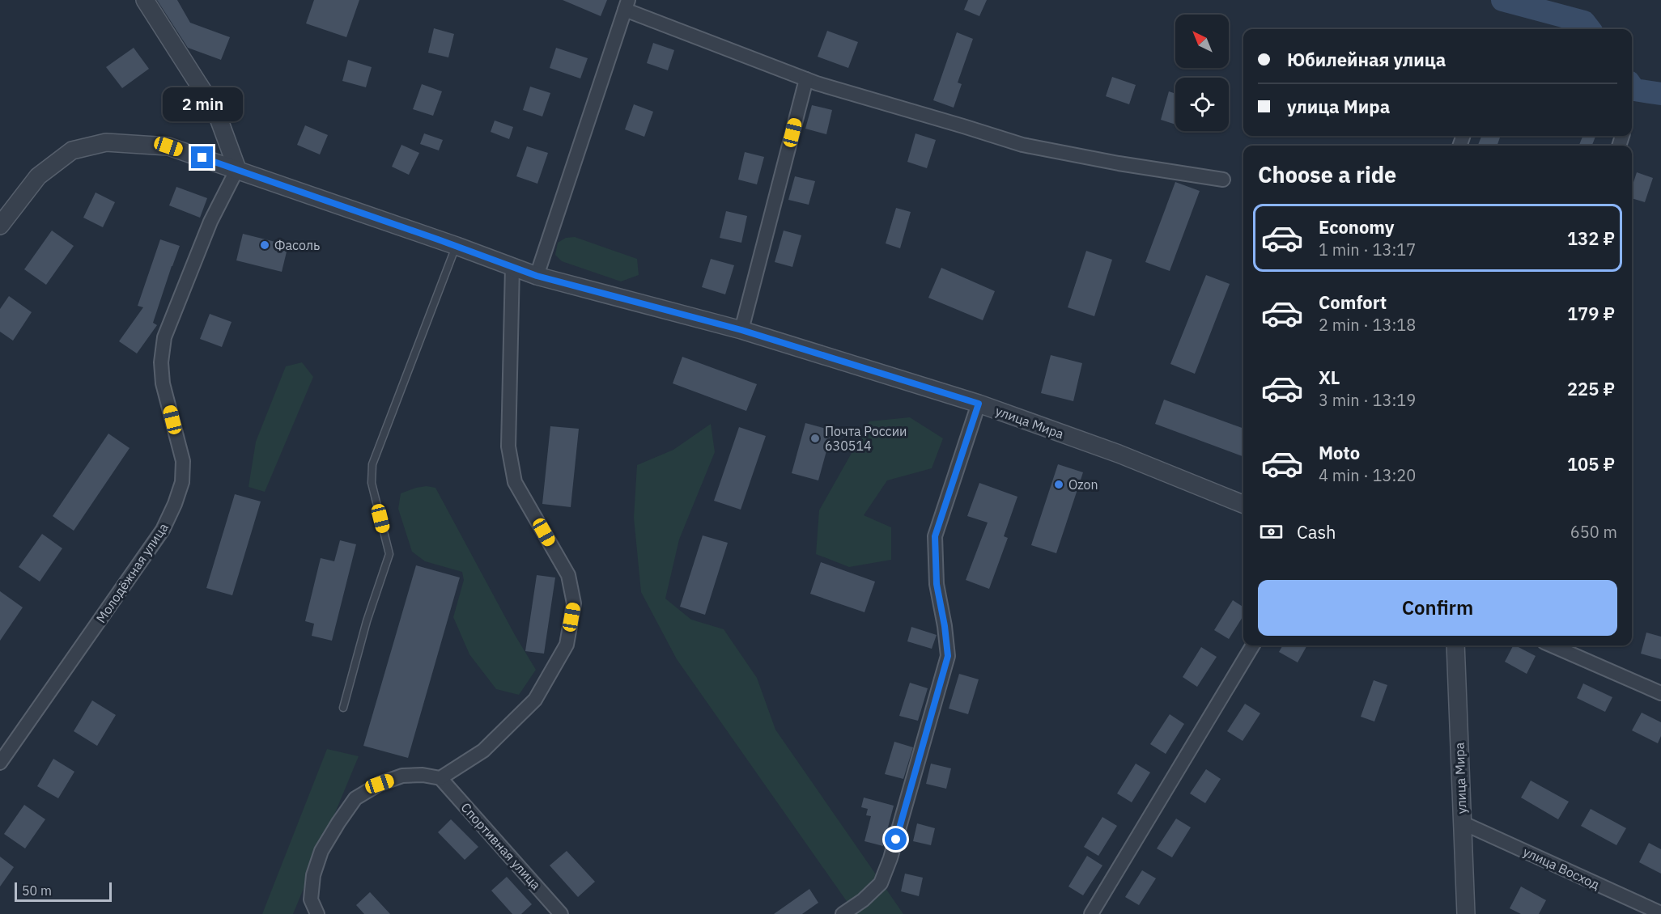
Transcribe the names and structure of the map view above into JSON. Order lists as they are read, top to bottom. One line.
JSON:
{"streets":{"street":["улица Мира","Молодёжная улица","Спортивная улица","улица Восход"]},"crossings":[["улица Мира","Молодёжная улица"],["улица Мира","улица Восход"]],"places":["Фасоль","Почта России 630514","Ozon"],"scale_bar":"50 m","north":"top left","page":{"banner":["Юбилейная улица","улица Мира"],"bubble":"2 min","heading":"Choose a ride","list":[{"name":"Economy","note":"1 min · 13:17","value":"132 ₽"},{"name":"Comfort","note":"2 min · 13:18","value":"179 ₽"},{"name":"XL","note":"3 min · 13:19","value":"225 ₽"},{"name":"Moto","note":"4 min · 13:20","value":"105 ₽"}],"pay":["Cash","650 m"],"buttons":"Confirm","scale":"50 m"}}
